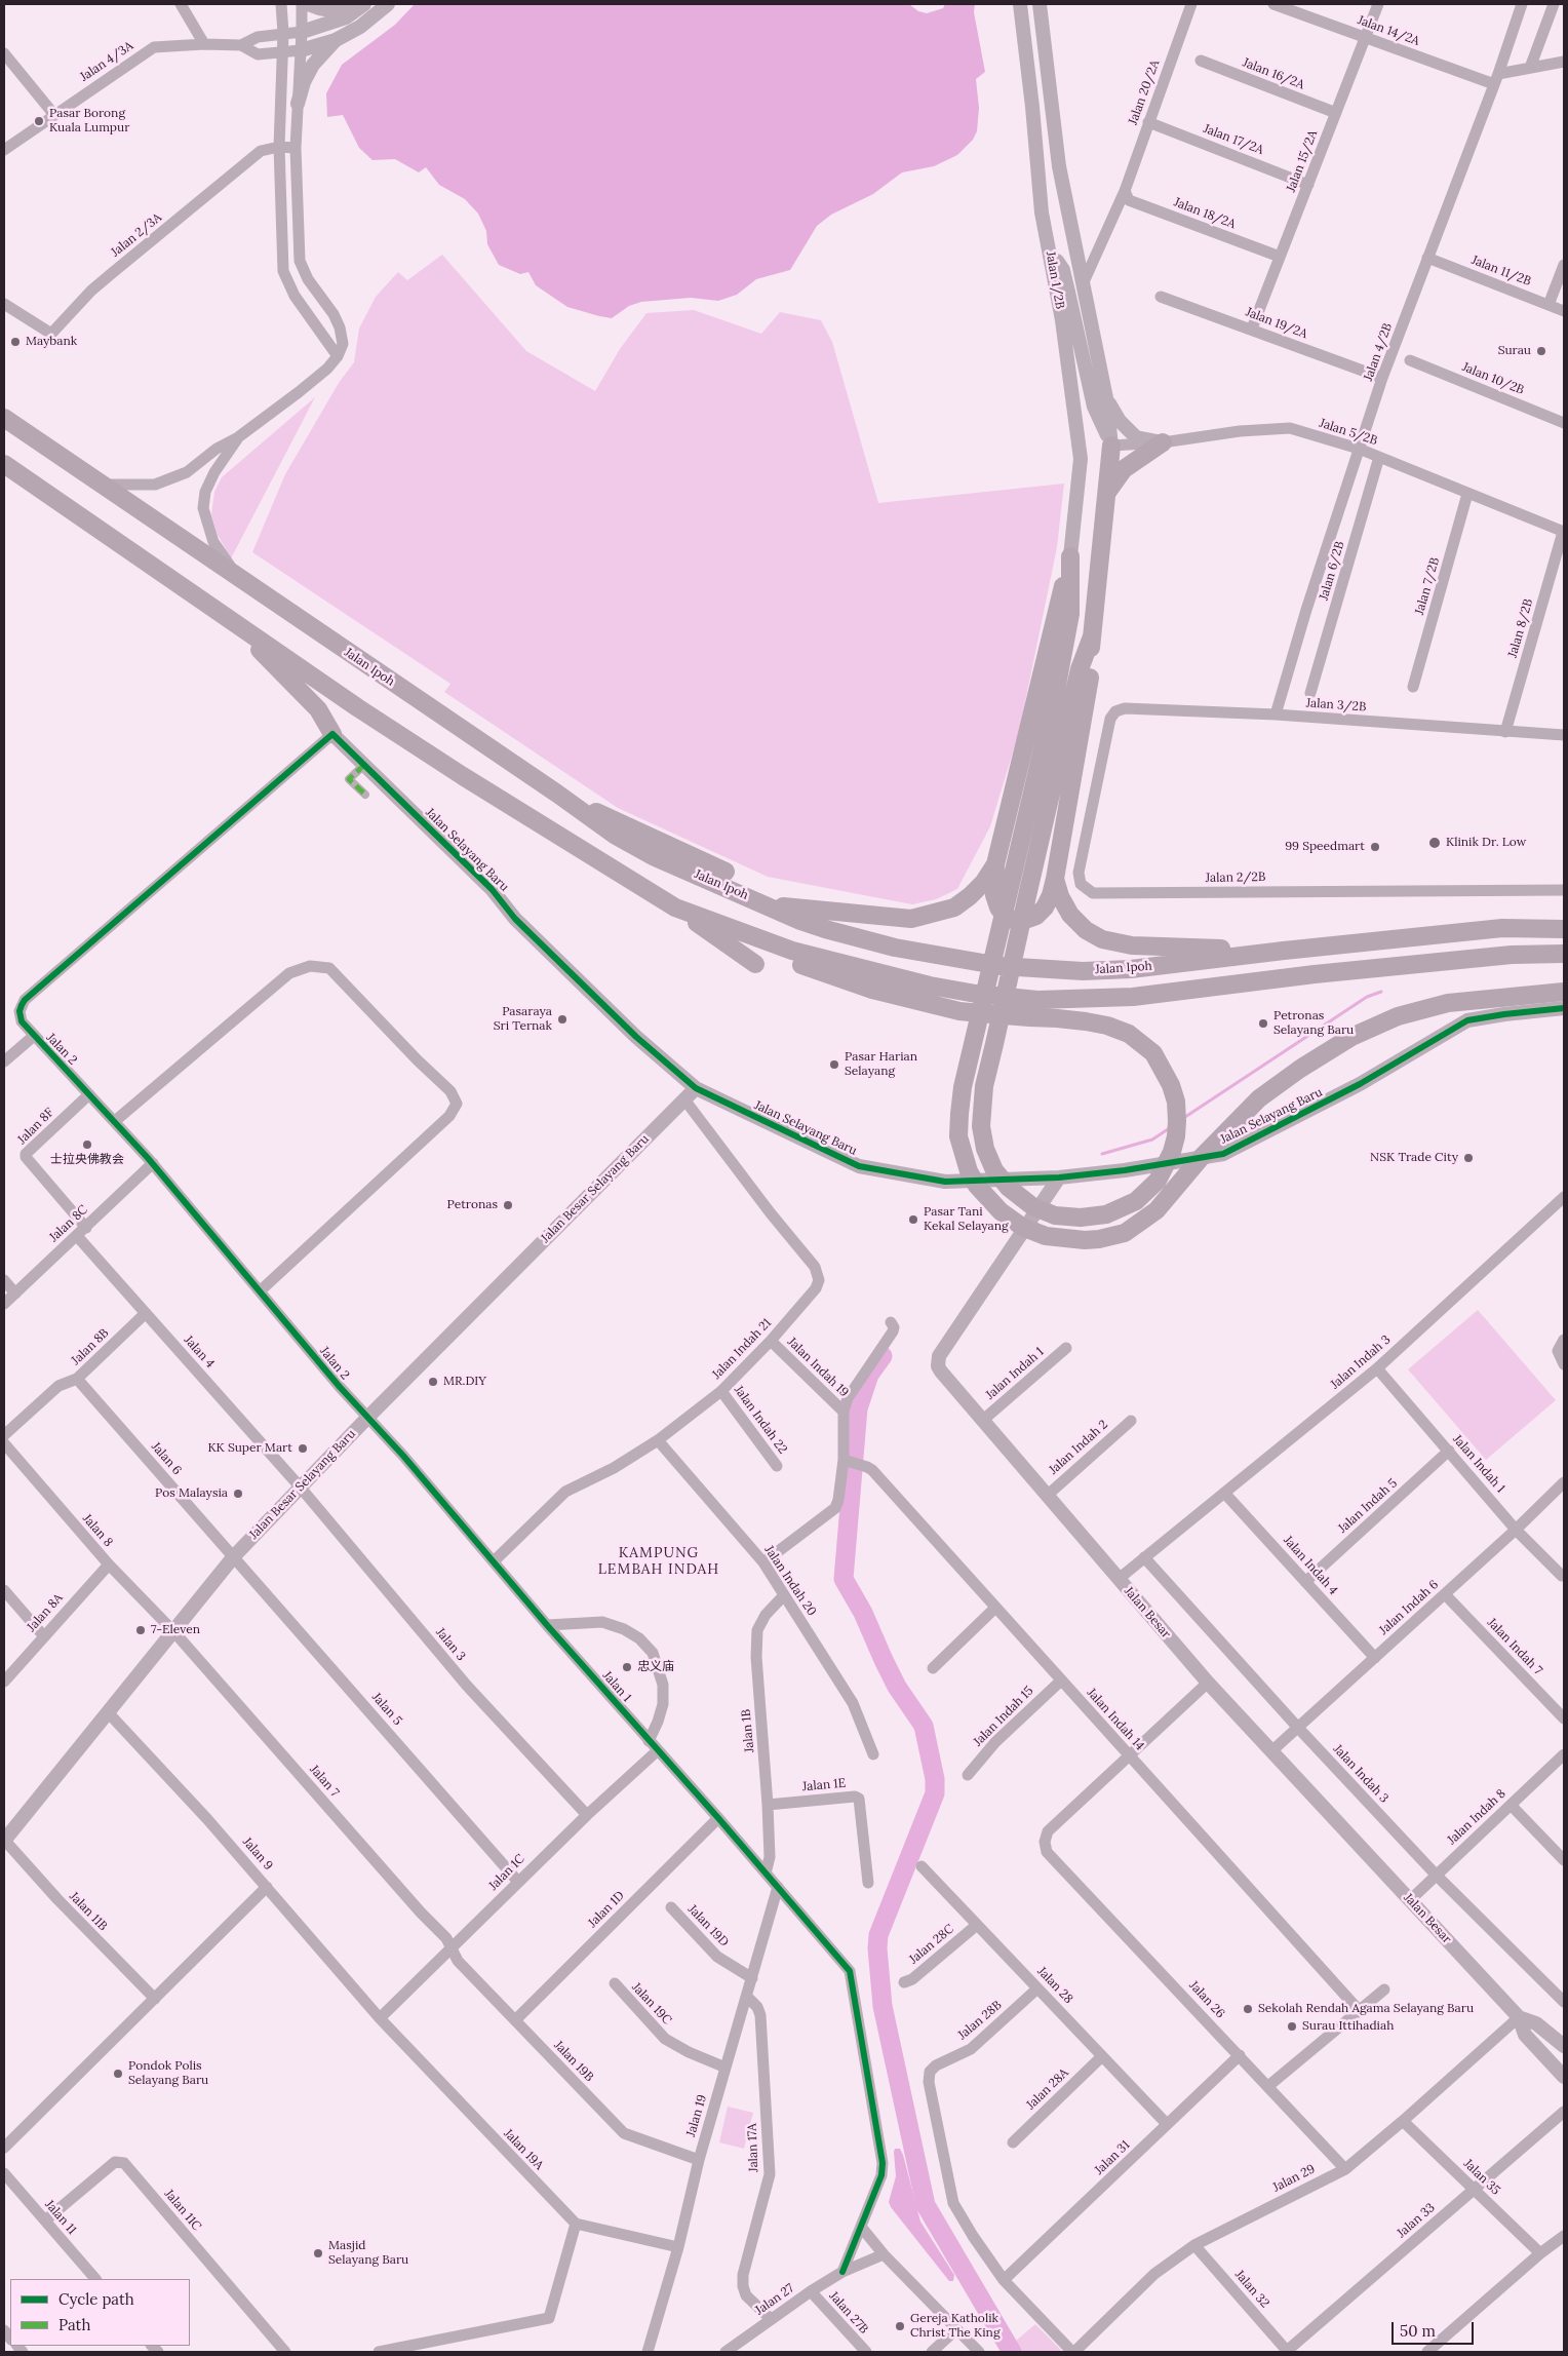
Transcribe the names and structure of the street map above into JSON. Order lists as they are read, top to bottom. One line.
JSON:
{"streets":{"highway":["Jalan Ipoh"],"street":["Jalan 14/2A","Jalan 4/3A","Jalan 16/2A","Jalan 20/2A","Jalan 17/2A","Jalan 15/2A","Jalan 18/2A","Jalan 2/3A","Jalan 11/2B","Jalan 1/2B","Jalan 19/2A","Jalan 4/2B","Jalan 10/2B","Jalan 5/2B","Jalan 6/2B","Jalan 7/2B","Jalan 8/2B","Jalan 3/2B","Jalan Selayang Baru","Jalan 2/2B","Jalan 2","Jalan 8F","Jalan Besar Selayang Baru","Jalan 8C","Jalan 8B","Jalan Indah 21","Jalan 4","Jalan Indah 3","Jalan Indah 19","Jalan Indah 1","Jalan Indah 22","Jalan Indah 2","Jalan 6","Jalan Indah 5","Jalan 8","Jalan Indah 4","Jalan Indah 20","Jalan Indah 6","Jalan 8A","Jalan Besar","Jalan 3","Jalan Indah 7","Jalan 1","Jalan 5","Jalan Indah 15","Jalan Indah 14","Jalan 1B","Jalan 7","Jalan 1E","Jalan Indah 8","Jalan 9","Jalan 1C","Jalan 1D","Jalan 11B","Jalan 19D","Jalan 28C","Jalan 28","Jalan 26","Jalan 19C","Jalan 28B","Jalan 19B","Jalan 28A","Jalan 19","Jalan 17A","Jalan 19A","Jalan 31","Jalan 35","Jalan 29","Jalan 11C","Jalan 11","Jalan 33","Jalan 32","Jalan 27","Jalan 27B"]},"crossings":[["Jalan 14/2A","Jalan 15/2A"],["Jalan 14/2A","Jalan 4/2B"],["Jalan 16/2A","Jalan 15/2A"],["Jalan 20/2A","Jalan 17/2A"],["Jalan 20/2A","Jalan 18/2A"],["Jalan 20/2A","Jalan 1/2B"],["Jalan 17/2A","Jalan 15/2A"],["Jalan 15/2A","Jalan 18/2A"],["Jalan 15/2A","Jalan 19/2A"],["Jalan 11/2B","Jalan 4/2B"],["Jalan 1/2B","Jalan 5/2B"],["Jalan 19/2A","Jalan 4/2B"],["Jalan 4/2B","Jalan 5/2B"],["Jalan 4/2B","Jalan 3/2B"],["Jalan 5/2B","Jalan 6/2B"],["Jalan 5/2B","Jalan 7/2B"],["Jalan 5/2B","Jalan 8/2B"],["Jalan 8/2B","Jalan 3/2B"],["Jalan 3/2B","Jalan 2/2B"],["Jalan Selayang Baru","Jalan 2"],["Jalan Selayang Baru","Jalan Besar Selayang Baru"],["Jalan Selayang Baru","Jalan Besar"],["Jalan 2","Jalan 8F"],["Jalan 2","Jalan Besar Selayang Baru"],["Jalan 2","Jalan 8C"],["Jalan 2","Jalan 1"],["Jalan 8F","Jalan 8C"],["Jalan 8F","Jalan 4"],["Jalan Besar Selayang Baru","Jalan Indah 21"],["Jalan Besar Selayang Baru","Jalan 4"],["Jalan Besar Selayang Baru","Jalan 6"],["Jalan Besar Selayang Baru","Jalan 8"],["Jalan Besar Selayang Baru","Jalan 3"],["Jalan Besar Selayang Baru","Jalan 1"],["Jalan Besar Selayang Baru","Jalan 5"],["Jalan Besar Selayang Baru","Jalan 7"],["Jalan Besar Selayang Baru","Jalan 9"],["Jalan Besar Selayang Baru","Jalan 11B"],["Jalan 8C","Jalan 4"],["Jalan 8B","Jalan 4"],["Jalan 8B","Jalan 6"],["Jalan Indah 21","Jalan Indah 19"],["Jalan Indah 21","Jalan Indah 22"],["Jalan Indah 21","Jalan Indah 20"],["Jalan Indah 21","Jalan 1"],["Jalan 4","Jalan 3"],["Jalan Indah 3","Jalan Indah 1"],["Jalan Indah 3","Jalan Indah 4"],["Jalan Indah 3","Jalan Indah 6"],["Jalan Indah 3","Jalan Besar"],["Jalan Indah 3","Jalan Indah 8"],["Jalan Indah 19","Jalan Indah 20"],["Jalan Indah 19","Jalan Indah 14"],["Jalan Indah 1","Jalan Indah 5"],["Jalan Indah 1","Jalan Indah 6"],["Jalan Indah 1","Jalan Besar"],["Jalan Indah 2","Jalan Besar"],["Jalan 6","Jalan 5"],["Jalan Indah 5","Jalan Indah 4"],["Jalan 8","Jalan 8A"],["Jalan 8","Jalan 7"],["Jalan Indah 4","Jalan Indah 6"],["Jalan Indah 20","Jalan 1B"],["Jalan Indah 6","Jalan Besar"],["Jalan Indah 6","Jalan Indah 7"],["Jalan Besar","Jalan Indah 8"],["Jalan Besar","Jalan 29"],["Jalan 3","Jalan 1C"],["Jalan 1","Jalan 1B"],["Jalan 1","Jalan 1C"],["Jalan 1","Jalan 1D"],["Jalan 1","Jalan 19"],["Jalan 5","Jalan 1C"],["Jalan Indah 15","Jalan Indah 14"],["Jalan Indah 14","Jalan 26"],["Jalan 1B","Jalan 1E"],["Jalan 7","Jalan 1C"],["Jalan 7","Jalan 19B"],["Jalan 9","Jalan 1C"],["Jalan 9","Jalan 19A"],["Jalan 1C","Jalan 19B"],["Jalan 1C","Jalan 19A"],["Jalan 1D","Jalan 19B"],["Jalan 19D","Jalan 19"],["Jalan 28C","Jalan 28"],["Jalan 28","Jalan 28B"],["Jalan 28","Jalan 28A"],["Jalan 28","Jalan 31"],["Jalan 26","Jalan 31"],["Jalan 26","Jalan 29"],["Jalan 19C","Jalan 19"],["Jalan 28B","Jalan 31"],["Jalan 19B","Jalan 19"],["Jalan 19","Jalan 17A"],["Jalan 17A","Jalan 27"],["Jalan 35","Jalan 29"],["Jalan 35","Jalan 33"],["Jalan 29","Jalan 32"],["Jalan 11C","Jalan 11"],["Jalan 33","Jalan 32"],["Jalan 27","Jalan 27B"]],"districts":["KAMPUNG LEMBAH INDAH"],"places":["Pasar Borong Kuala Lumpur","Maybank","Surau","Klinik Dr. Low","99 Speedmart","Pasaraya Sri Ternak","Petronas Selayang Baru","Pasar Harian Selayang","士拉央佛教会","NSK Trade City","Petronas","Pasar Tani Kekal Selayang","MR.DIY","KK Super Mart","Pos Malaysia","7-Eleven","忠义庙","Sekolah Rendah Agama Selayang Baru","Surau Ittihadiah","Pondok Polis Selayang Baru","Masjid Selayang Baru","Gereja Katholik Christ The King"],"legend":["Cycle path","Path"],"scale_bar":"50 m"}
